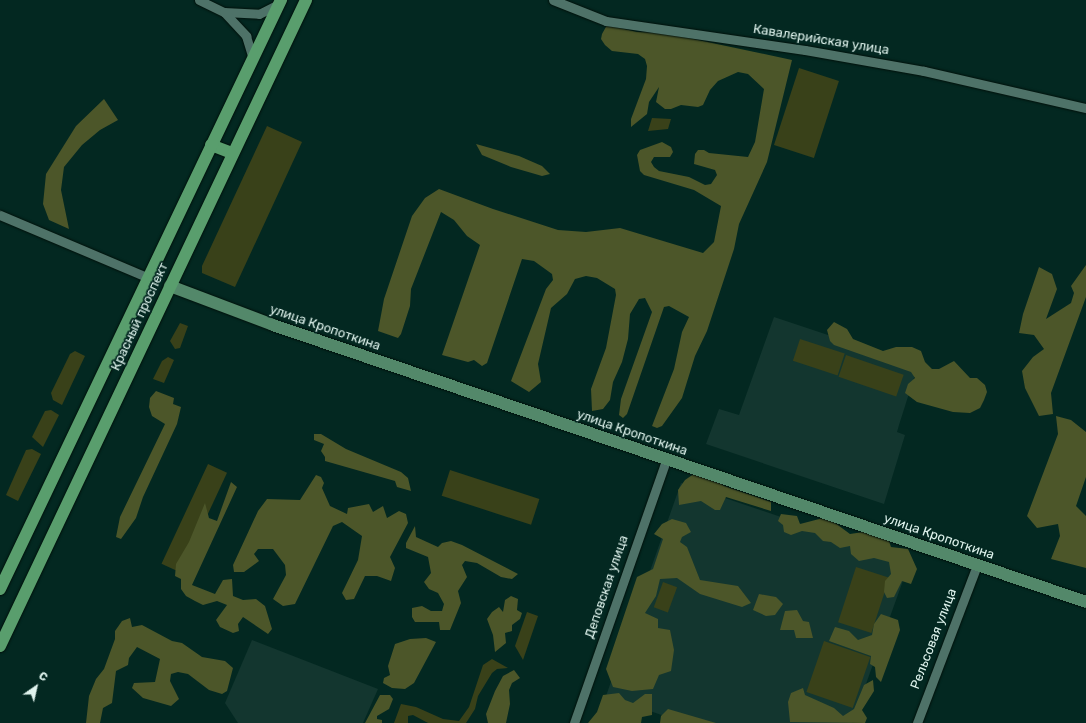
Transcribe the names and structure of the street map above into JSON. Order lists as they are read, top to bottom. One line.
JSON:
{"streets":{"main road":["Красный проспект","улица Кропоткина"],"street":["Кавалерийская улица","Деповская улица","Рельсовая улица"]},"crossings":[["Красный проспект","улица Кропоткина"],["улица Кропоткина","Деповская улица"],["улица Кропоткина","Рельсовая улица"]],"north":"top right"}
